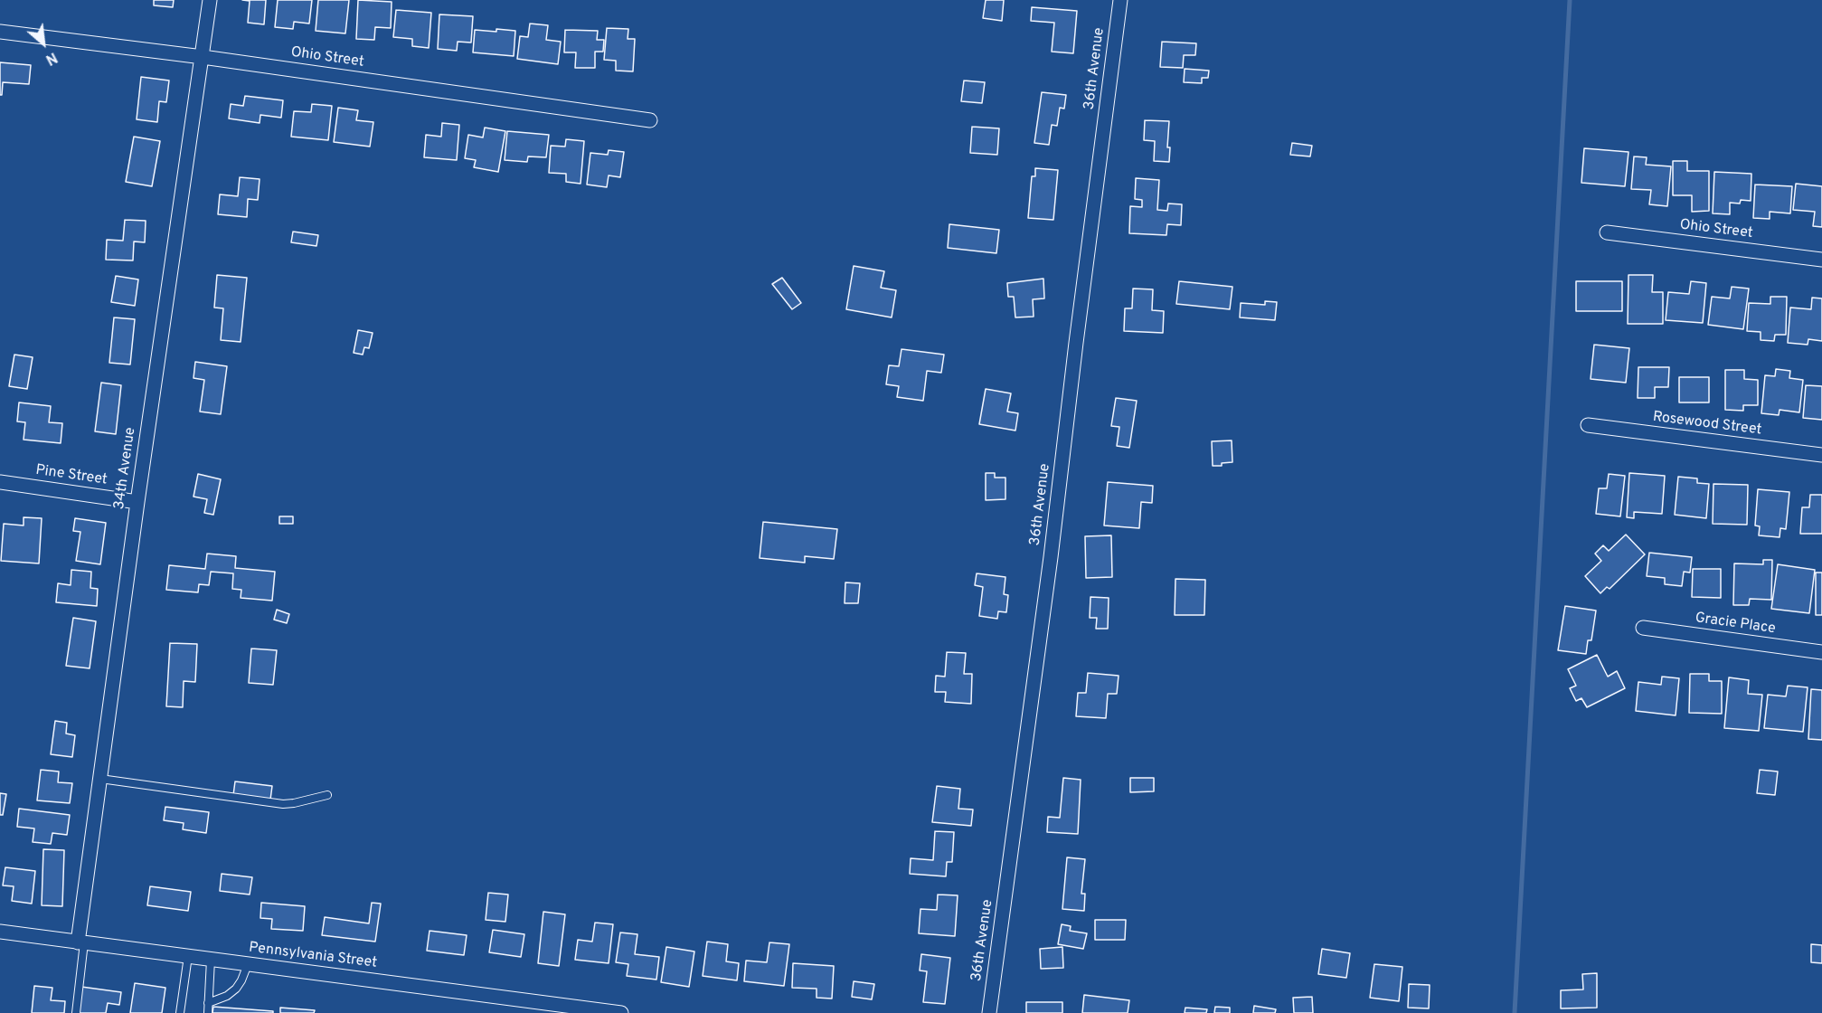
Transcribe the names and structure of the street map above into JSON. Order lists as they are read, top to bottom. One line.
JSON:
{"streets":{"street":["Ohio Street","36th Avenue","Rosewood Street","34th Avenue","Pine Street","Gracie Place","Pennsylvania Street"]},"crossings":[["Ohio Street","34th Avenue"],["34th Avenue","Pine Street"],["34th Avenue","Pennsylvania Street"]],"north":"bottom right"}
